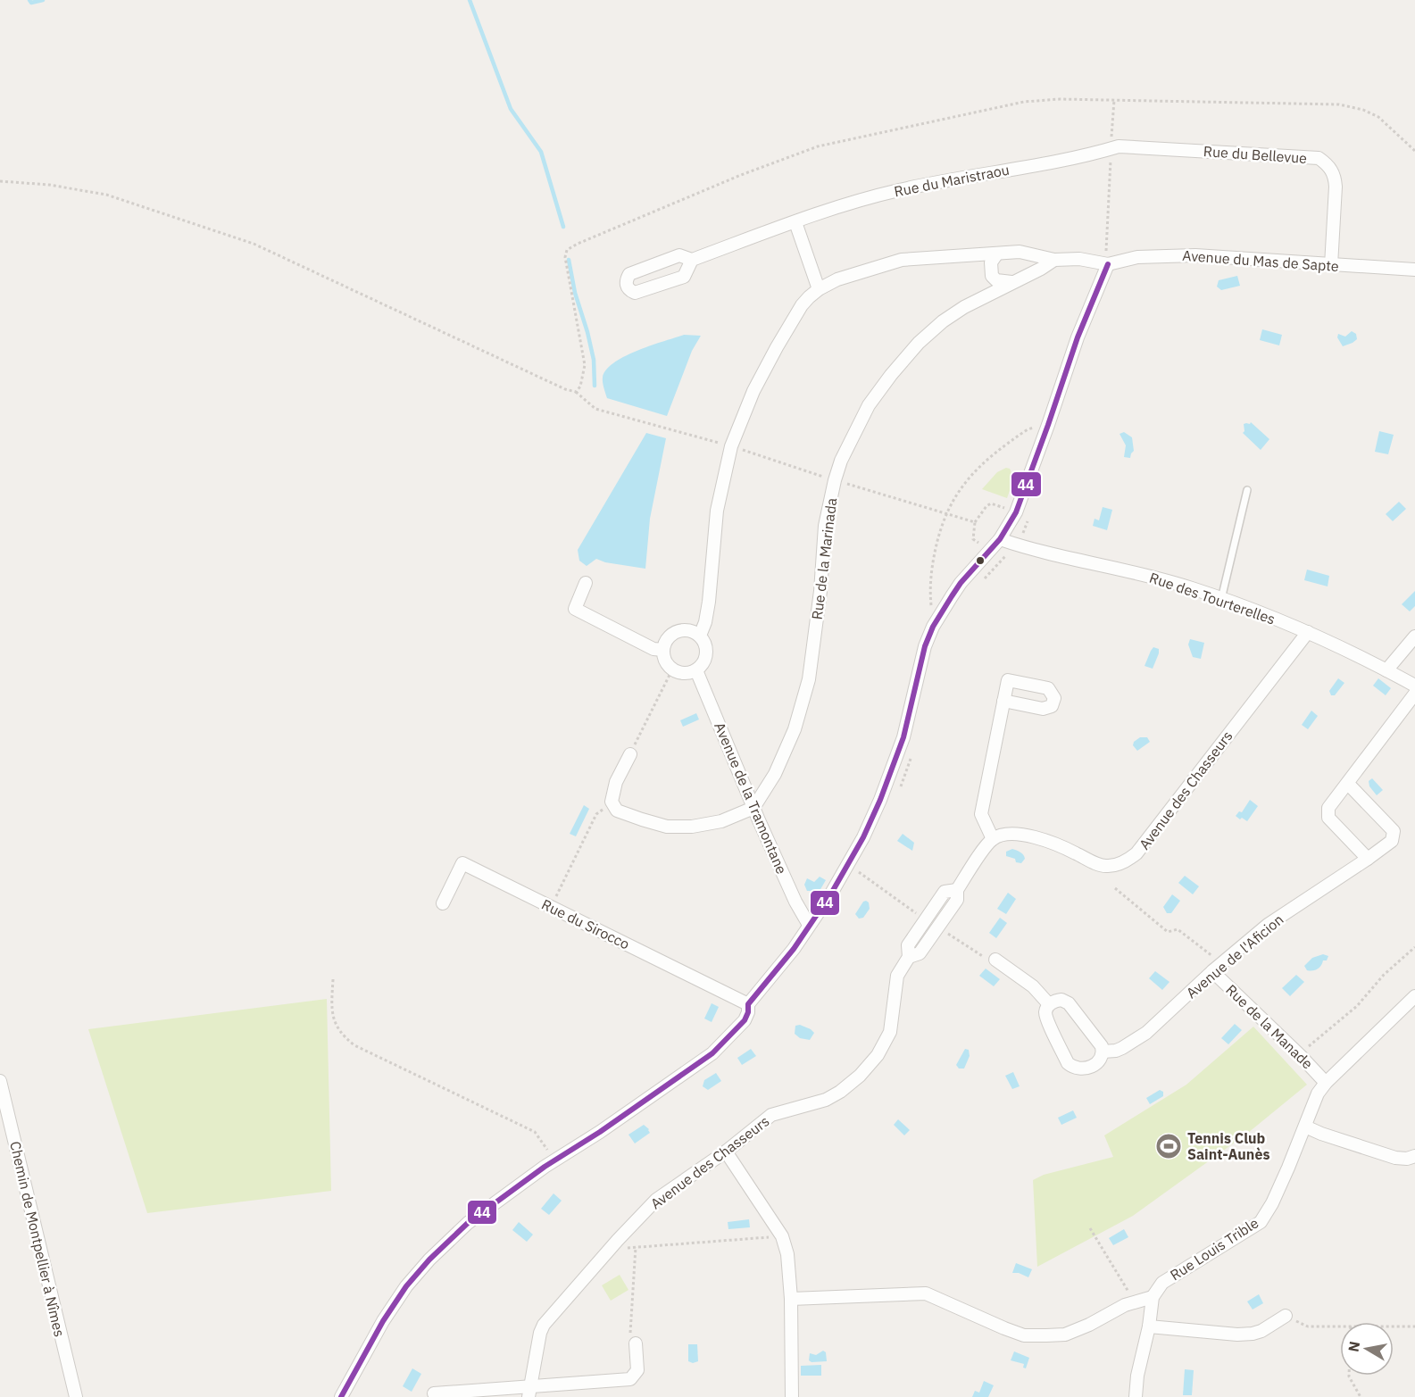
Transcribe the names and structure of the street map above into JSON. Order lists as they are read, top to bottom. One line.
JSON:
{"streets":{"street":["Rue du Bellevue","Rue du Maristraou","Avenue du Mas de Sapte","Rue de la Marinada","Rue des Tourterelles","Avenue des Chasseurs","Avenue de la Tramontane","Rue du Sirocco","Avenue de l'Aficion","Rue de la Manade","Chemin de Montpellier à Nîmes","Rue Louis Trible"]},"crossings":[["Rue du Bellevue","Rue du Maristraou"],["Rue du Bellevue","Avenue du Mas de Sapte"],["Avenue du Mas de Sapte","Rue de la Marinada"],["Rue de la Marinada","Avenue de la Tramontane"],["Rue des Tourterelles","Avenue des Chasseurs"],["Avenue de l'Aficion","Rue de la Manade"],["Rue de la Manade","Rue Louis Trible"]],"places":{"sports":["Tennis Club Saint-Aunès"]},"lines":["transit line 44"],"north":"left"}
